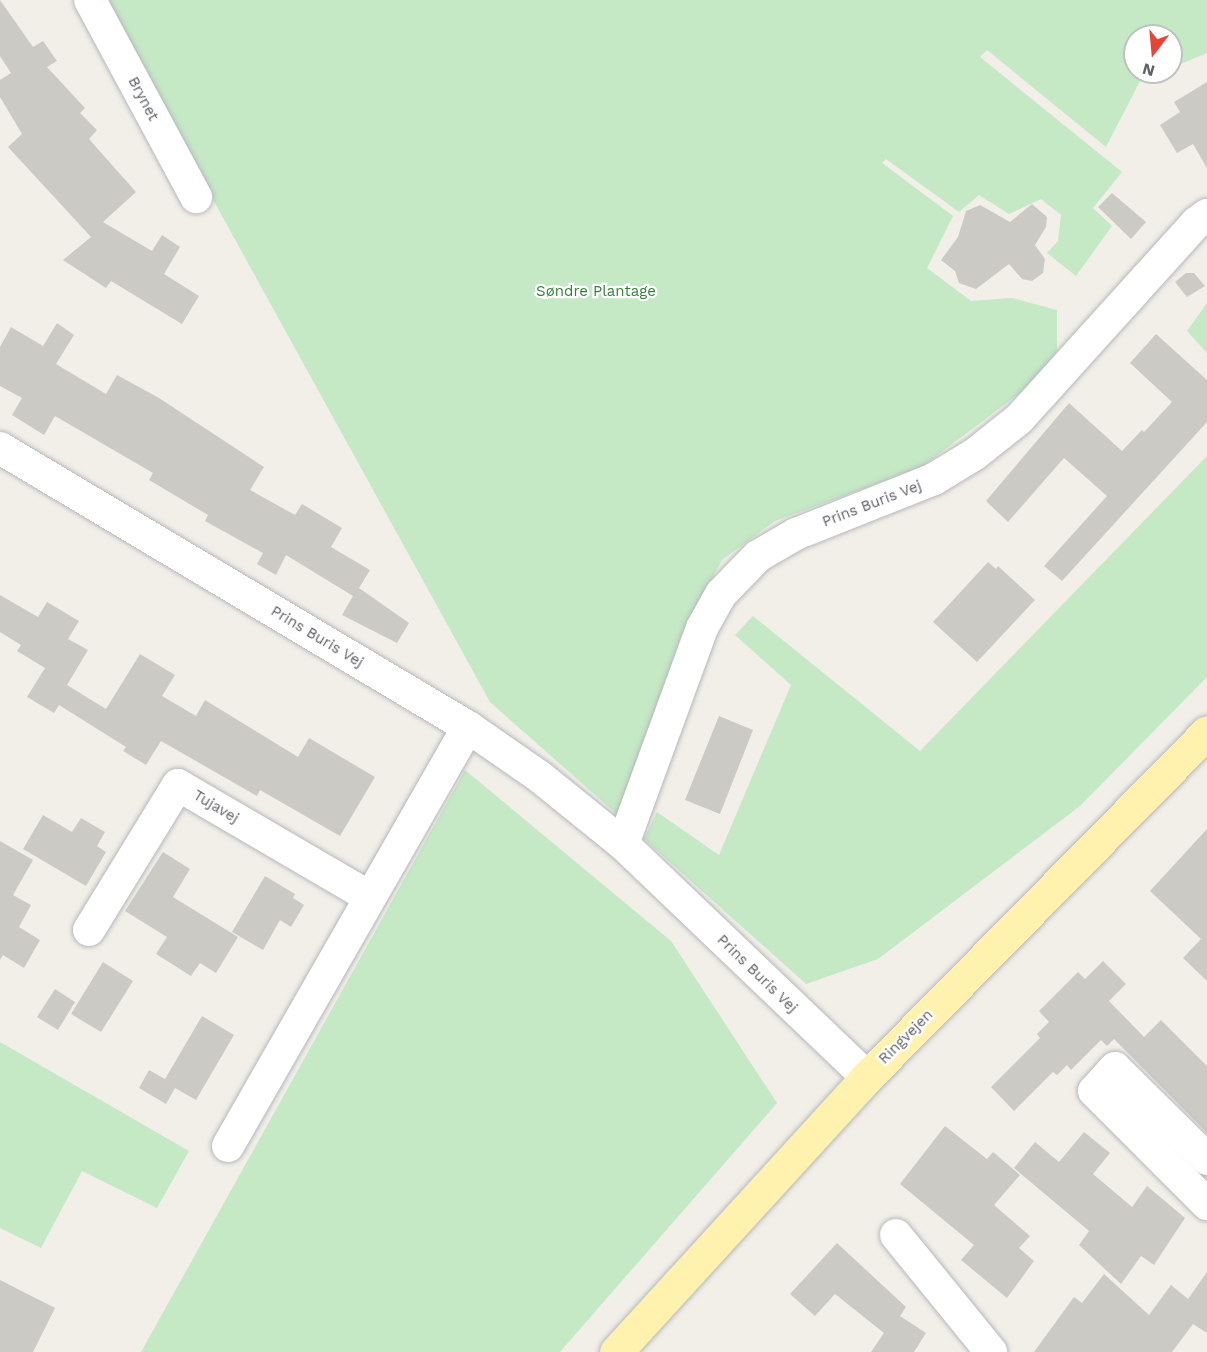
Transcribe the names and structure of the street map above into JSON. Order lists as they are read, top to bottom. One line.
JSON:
{"streets":{"main road":["Ringvejen"],"street":["Brynet","Prins Buris Vej","Tujavej"]},"crossings":[["Prins Buris Vej","Ringvejen"]],"parks":["Søndre Plantage"],"north":"bottom"}
